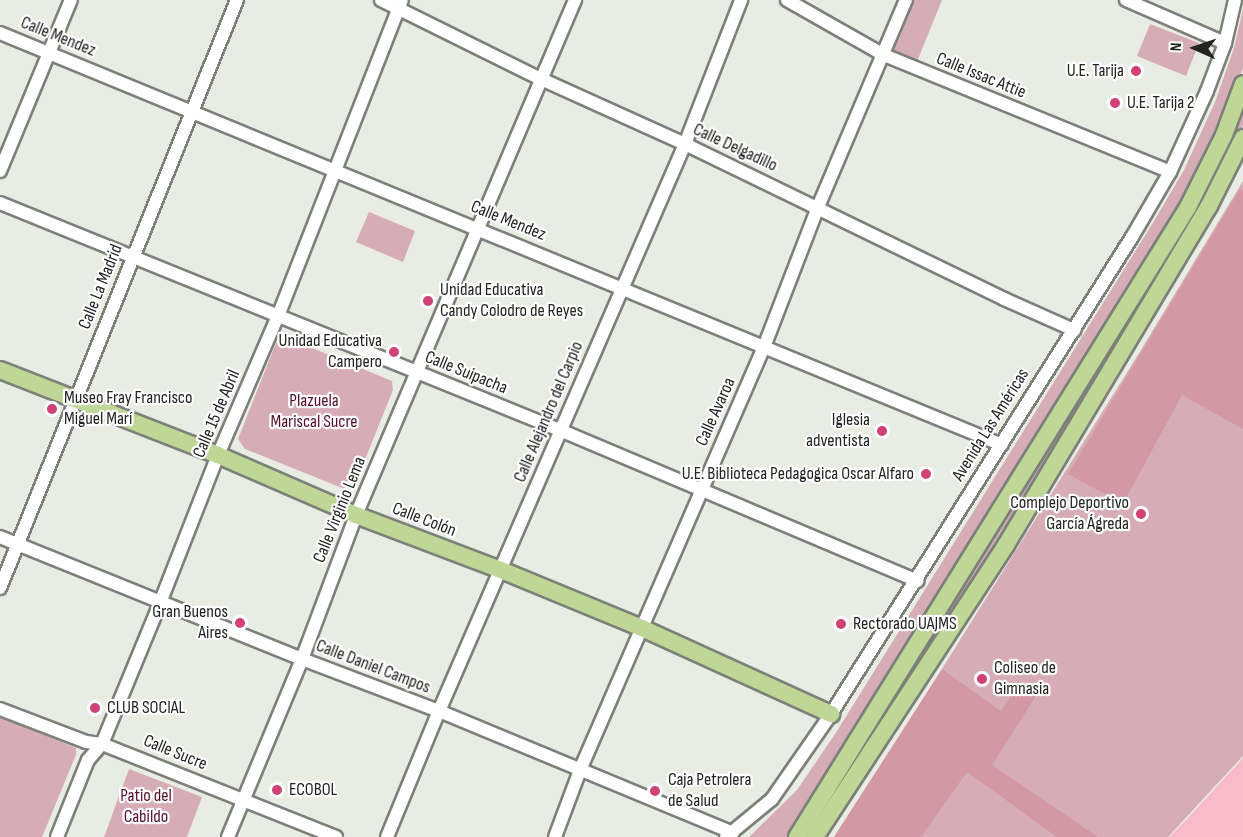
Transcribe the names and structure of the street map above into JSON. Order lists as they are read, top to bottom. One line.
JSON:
{"streets":{"main road":["Calle Colón"],"street":["Calle Mendez","Calle Issac Attie","Calle Delgadillo","Calle La Madrid","Calle Suipacha","Calle Alejandro del Carpio","Calle Avaroa","Calle 15 de Abril","Avenida Las Américas","Calle Virginio Lema","Calle Daniel Campos","Calle Sucre"]},"crossings":[["Calle Mendez","Calle La Madrid"],["Calle Mendez","Calle Alejandro del Carpio"],["Calle Mendez","Calle Avaroa"],["Calle Mendez","Calle 15 de Abril"],["Calle Mendez","Avenida Las Américas"],["Calle Mendez","Calle Virginio Lema"],["Calle Issac Attie","Calle Avaroa"],["Calle Issac Attie","Avenida Las Américas"],["Calle Delgadillo","Calle Alejandro del Carpio"],["Calle Delgadillo","Calle Avaroa"],["Calle Delgadillo","Calle 15 de Abril"],["Calle Delgadillo","Avenida Las Américas"],["Calle Delgadillo","Calle Virginio Lema"],["Calle La Madrid","Calle Suipacha"],["Calle La Madrid","Calle Colón"],["Calle La Madrid","Calle Daniel Campos"],["Calle Suipacha","Calle Alejandro del Carpio"],["Calle Suipacha","Calle Avaroa"],["Calle Suipacha","Calle 15 de Abril"],["Calle Suipacha","Avenida Las Américas"],["Calle Suipacha","Calle Virginio Lema"],["Calle Alejandro del Carpio","Calle Colón"],["Calle Alejandro del Carpio","Calle Daniel Campos"],["Calle Avaroa","Calle Colón"],["Calle Avaroa","Calle Daniel Campos"],["Calle 15 de Abril","Calle Colón"],["Calle 15 de Abril","Calle Daniel Campos"],["Calle 15 de Abril","Calle Sucre"],["Avenida Las Américas","Calle Colón"],["Avenida Las Américas","Calle Daniel Campos"],["Calle Virginio Lema","Calle Colón"],["Calle Virginio Lema","Calle Daniel Campos"],["Calle Virginio Lema","Calle Sucre"]],"parks":["Plazuela Mariscal Sucre","Patio del Cabildo"],"places":["U.E. Tarija","U.E. Tarija 2","Unidad Educativa Candy Colodro de Reyes","Unidad Educativa Campero","Museo Fray Francisco Miguel Marí","Iglesia adventista","U.E. Biblioteca Pedagogica Oscar Alfaro","Complejo Deportivo García Ágreda","Gran Buenos Aires","Rectorado UAJMS","Coliseo de Gimnasia","CLUB SOCIAL","ECOBOL","Caja Petrolera de Salud"],"north":"left"}
